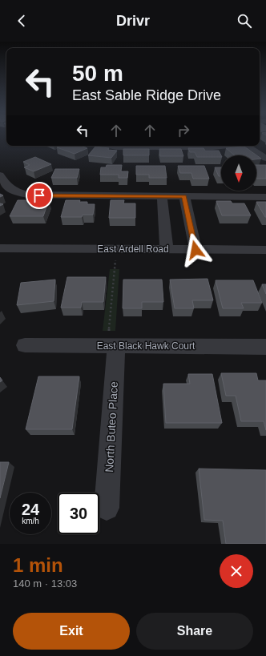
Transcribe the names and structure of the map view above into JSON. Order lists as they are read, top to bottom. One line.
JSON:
{"streets":{"street":["East Ardell Road","East Black Hawk Court","North Buteo Place"]},"crossings":[["East Black Hawk Court","North Buteo Place"]],"north":"bottom","page":{"header":"Drivr","turn":["50 m","East Sable Ridge Drive"],"speed":"24 km/h","limit":"30","heading":["1 min","140 m · 13:03"],"buttons":["Exit","Share"]}}
